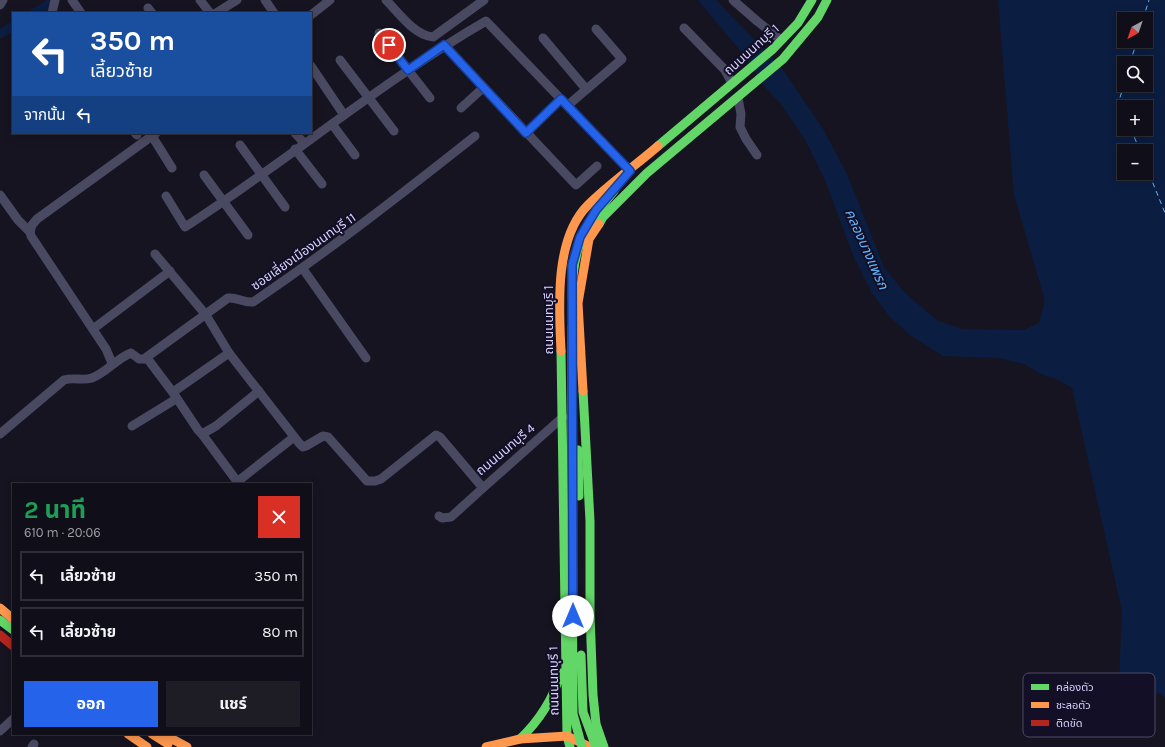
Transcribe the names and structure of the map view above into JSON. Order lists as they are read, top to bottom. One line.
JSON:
{"streets":{"main road":["ถนนนนทบุรี 1"],"street":["ซอยเลี่ยงเมืองนนทบุรี 11","ถนนนนทบุรี 4"]},"crossings":[["ถนนนนทบุรี 1","ถนนนนทบุรี 4"]],"water":["คลองบางแพรก"],"legend":["คล่องตัว","ชะลอตัว","ติดขัด"],"north":"bottom left","page":{"map_buttons":["+","−"],"turn":["350 m","เลี้ยวซ้าย"],"then":"จากนั้น","heading":["2 นาที","610 m · 20:06"],"list":[{"name":"เลี้ยวซ้าย","value":"350 m"},{"name":"เลี้ยวซ้าย","value":"80 m"}],"buttons":["ออก","แชร์"]}}
